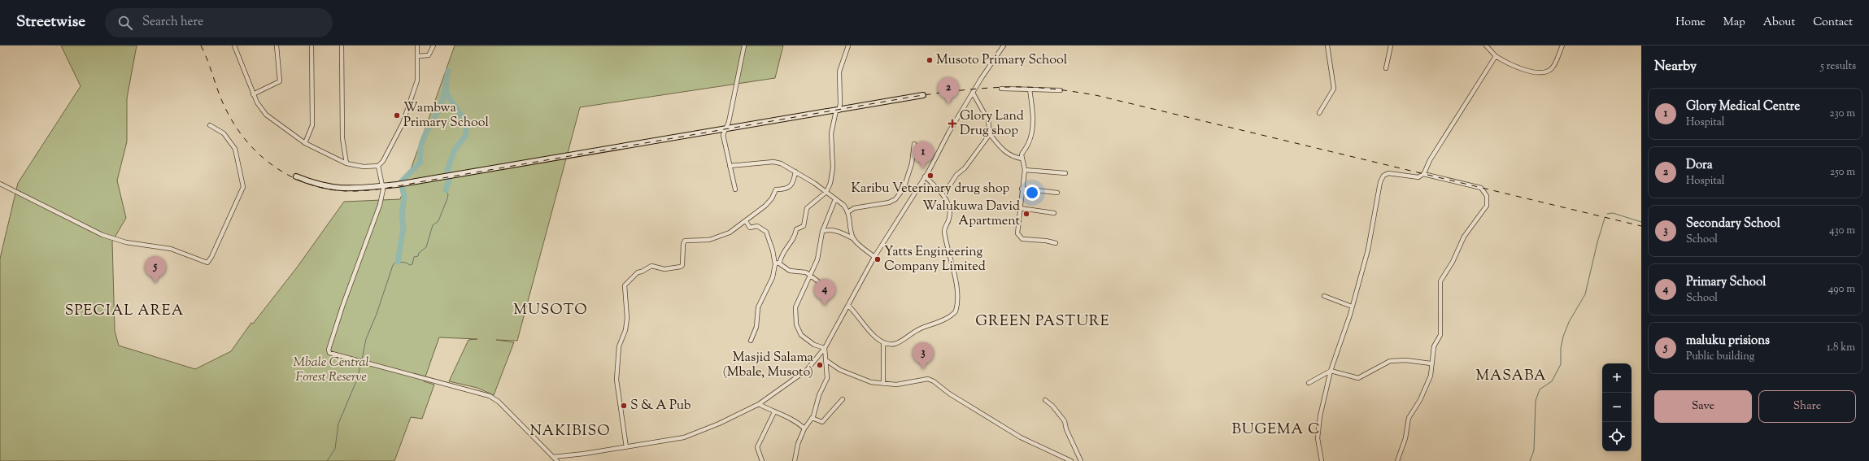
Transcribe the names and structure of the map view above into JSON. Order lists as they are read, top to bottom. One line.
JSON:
{"districts":["MUSOTO","SPECIAL AREA","GREEN PASTURE","MASABA","BUGEMA C","NAKIBISO"],"parks":["Mbale Central Forest Reserve"],"places":{"other":["Musoto Primary School","Wambwa Primary School","Karibu Veterinary drug shop","Walukuwa David Apartment","Yatts Engineering Company Limited","Masjid Salama (Mbale, Musoto)","S & A Pub"],"health":["Glory Land Drug shop"]},"page":{"header":"Streetwise","search":"Search here","nav":["Home","Map","About","Contact"],"heading":["Nearby","5 results"],"pins":["2","1","5","4","3"],"list":[{"mark":"1","name":"Glory Medical Centre","note":"Hospital","value":"230 m"},{"mark":"2","name":"Dora","note":"Hospital","value":"250 m"},{"mark":"3","name":"Secondary School","note":"School","value":"430 m"},{"mark":"4","name":"Primary School","note":"School","value":"490 m"},{"mark":"5","name":"maluku prisions","note":"Public building","value":"1.8 km"}],"map_buttons":["+","−"],"buttons":["Save","Share"]}}
